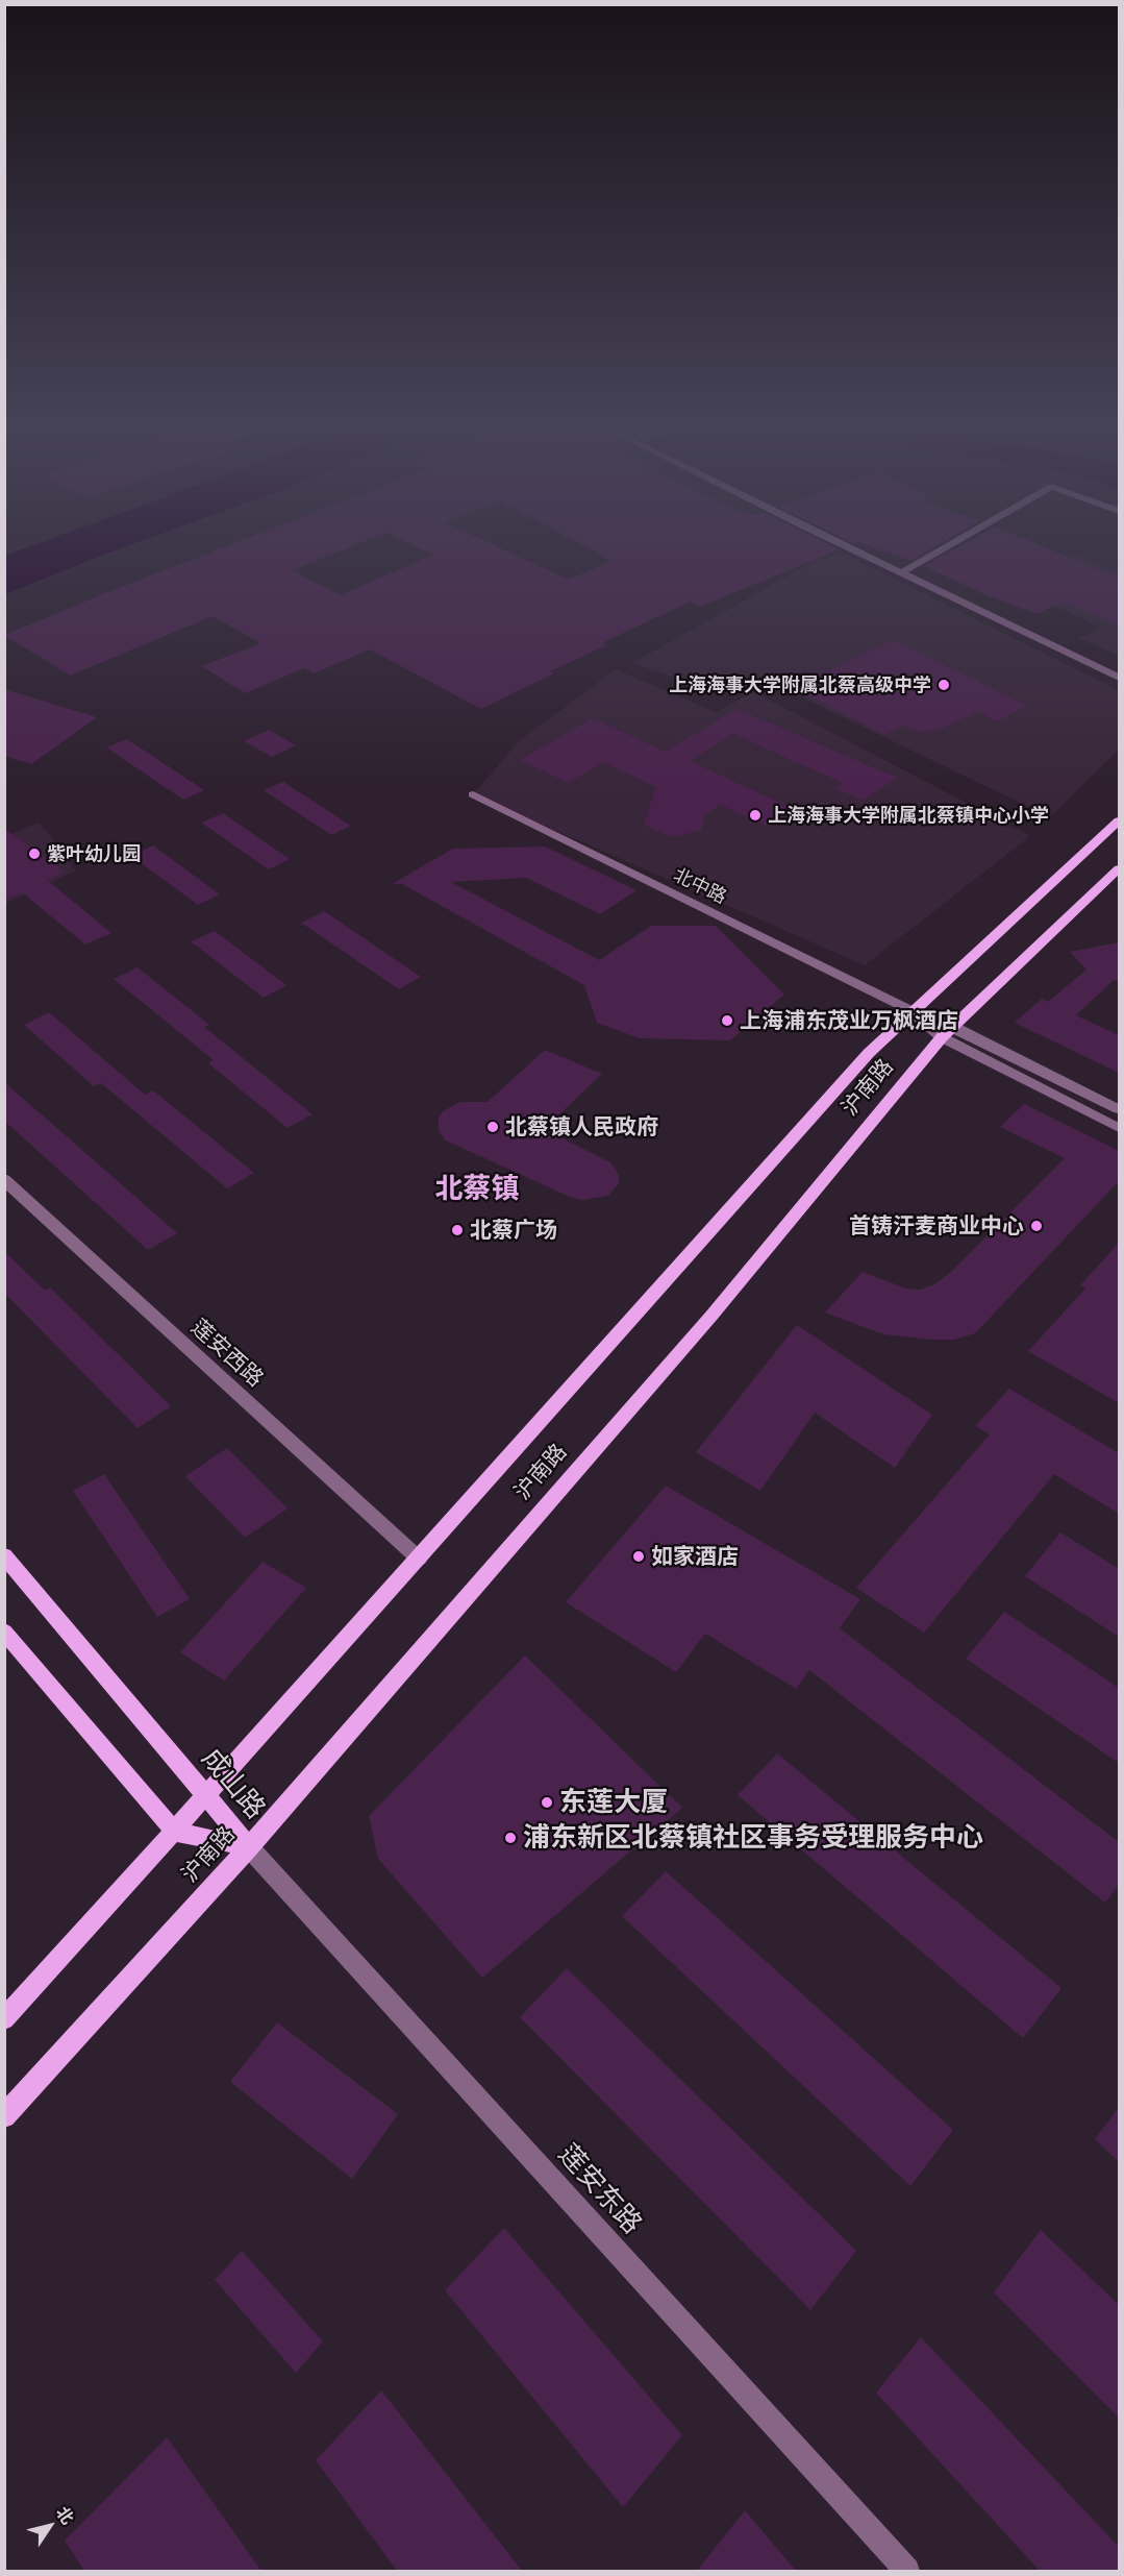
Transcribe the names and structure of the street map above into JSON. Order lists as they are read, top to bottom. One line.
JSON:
{"streets":{"main road":["沪南路","成山路"],"street":["北中路","莲安西路","莲安东路"]},"crossings":[["北中路","沪南路"],["沪南路","莲安西路"],["沪南路","成山路"],["沪南路","莲安东路"],["成山路","莲安东路"]],"districts":["北蔡镇"],"places":["上海海事大学附属北蔡高级中学","上海海事大学附属北蔡镇中心小学","紫叶幼儿园","上海浦东茂业万枫酒店","北蔡镇人民政府","首铸汗麦商业中心","北蔡广场","如家酒店","东莲大厦","浦东新区北蔡镇社区事务受理服务中心"],"north":"top right"}
